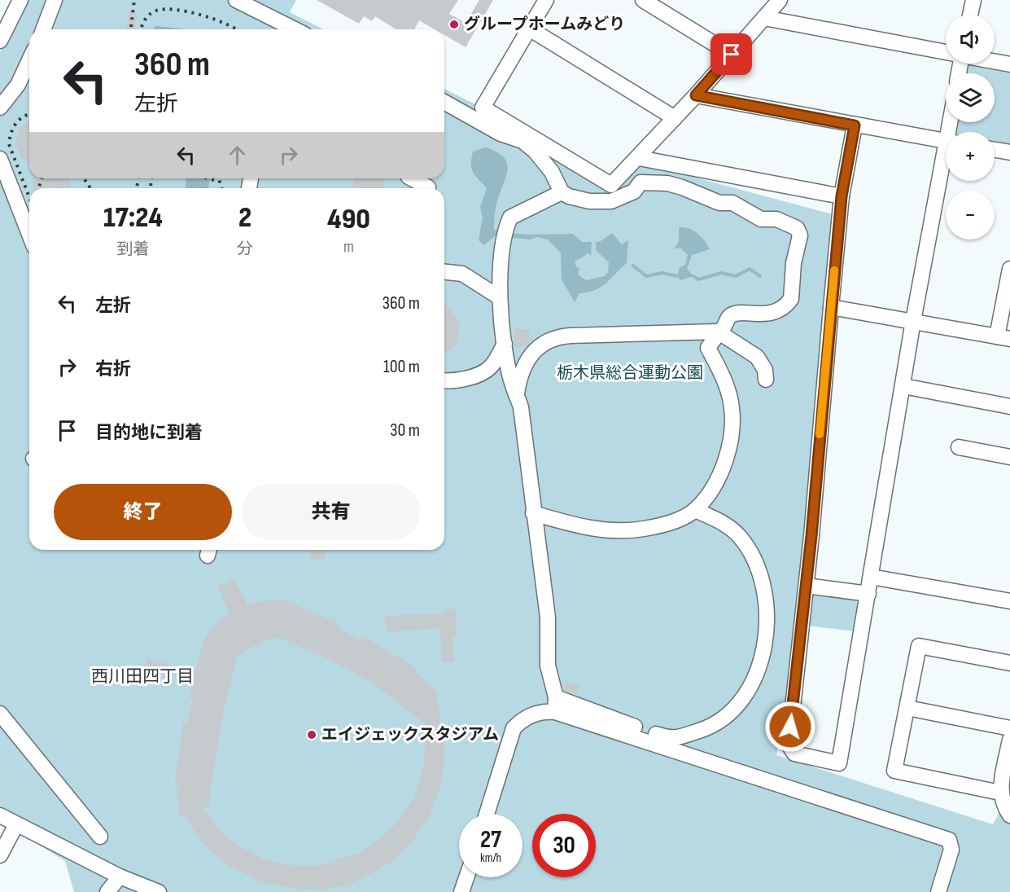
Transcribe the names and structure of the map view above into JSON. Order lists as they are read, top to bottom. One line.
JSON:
{"districts":["西川田四丁目"],"parks":["栃木県総合運動公園"],"places":["グループホームみどり","エイジェックスタジアム"],"page":{"map_buttons":["+","−"],"turn":["360 m","左折"],"eta":["17:24","到着","2","分","490","m"],"list":[{"name":"左折","value":"360 m"},{"name":"右折","value":"100 m"},{"name":"目的地に到着","value":"30 m"}],"buttons":["終了","共有"],"speed":"27 km/h","limit":"30"}}
